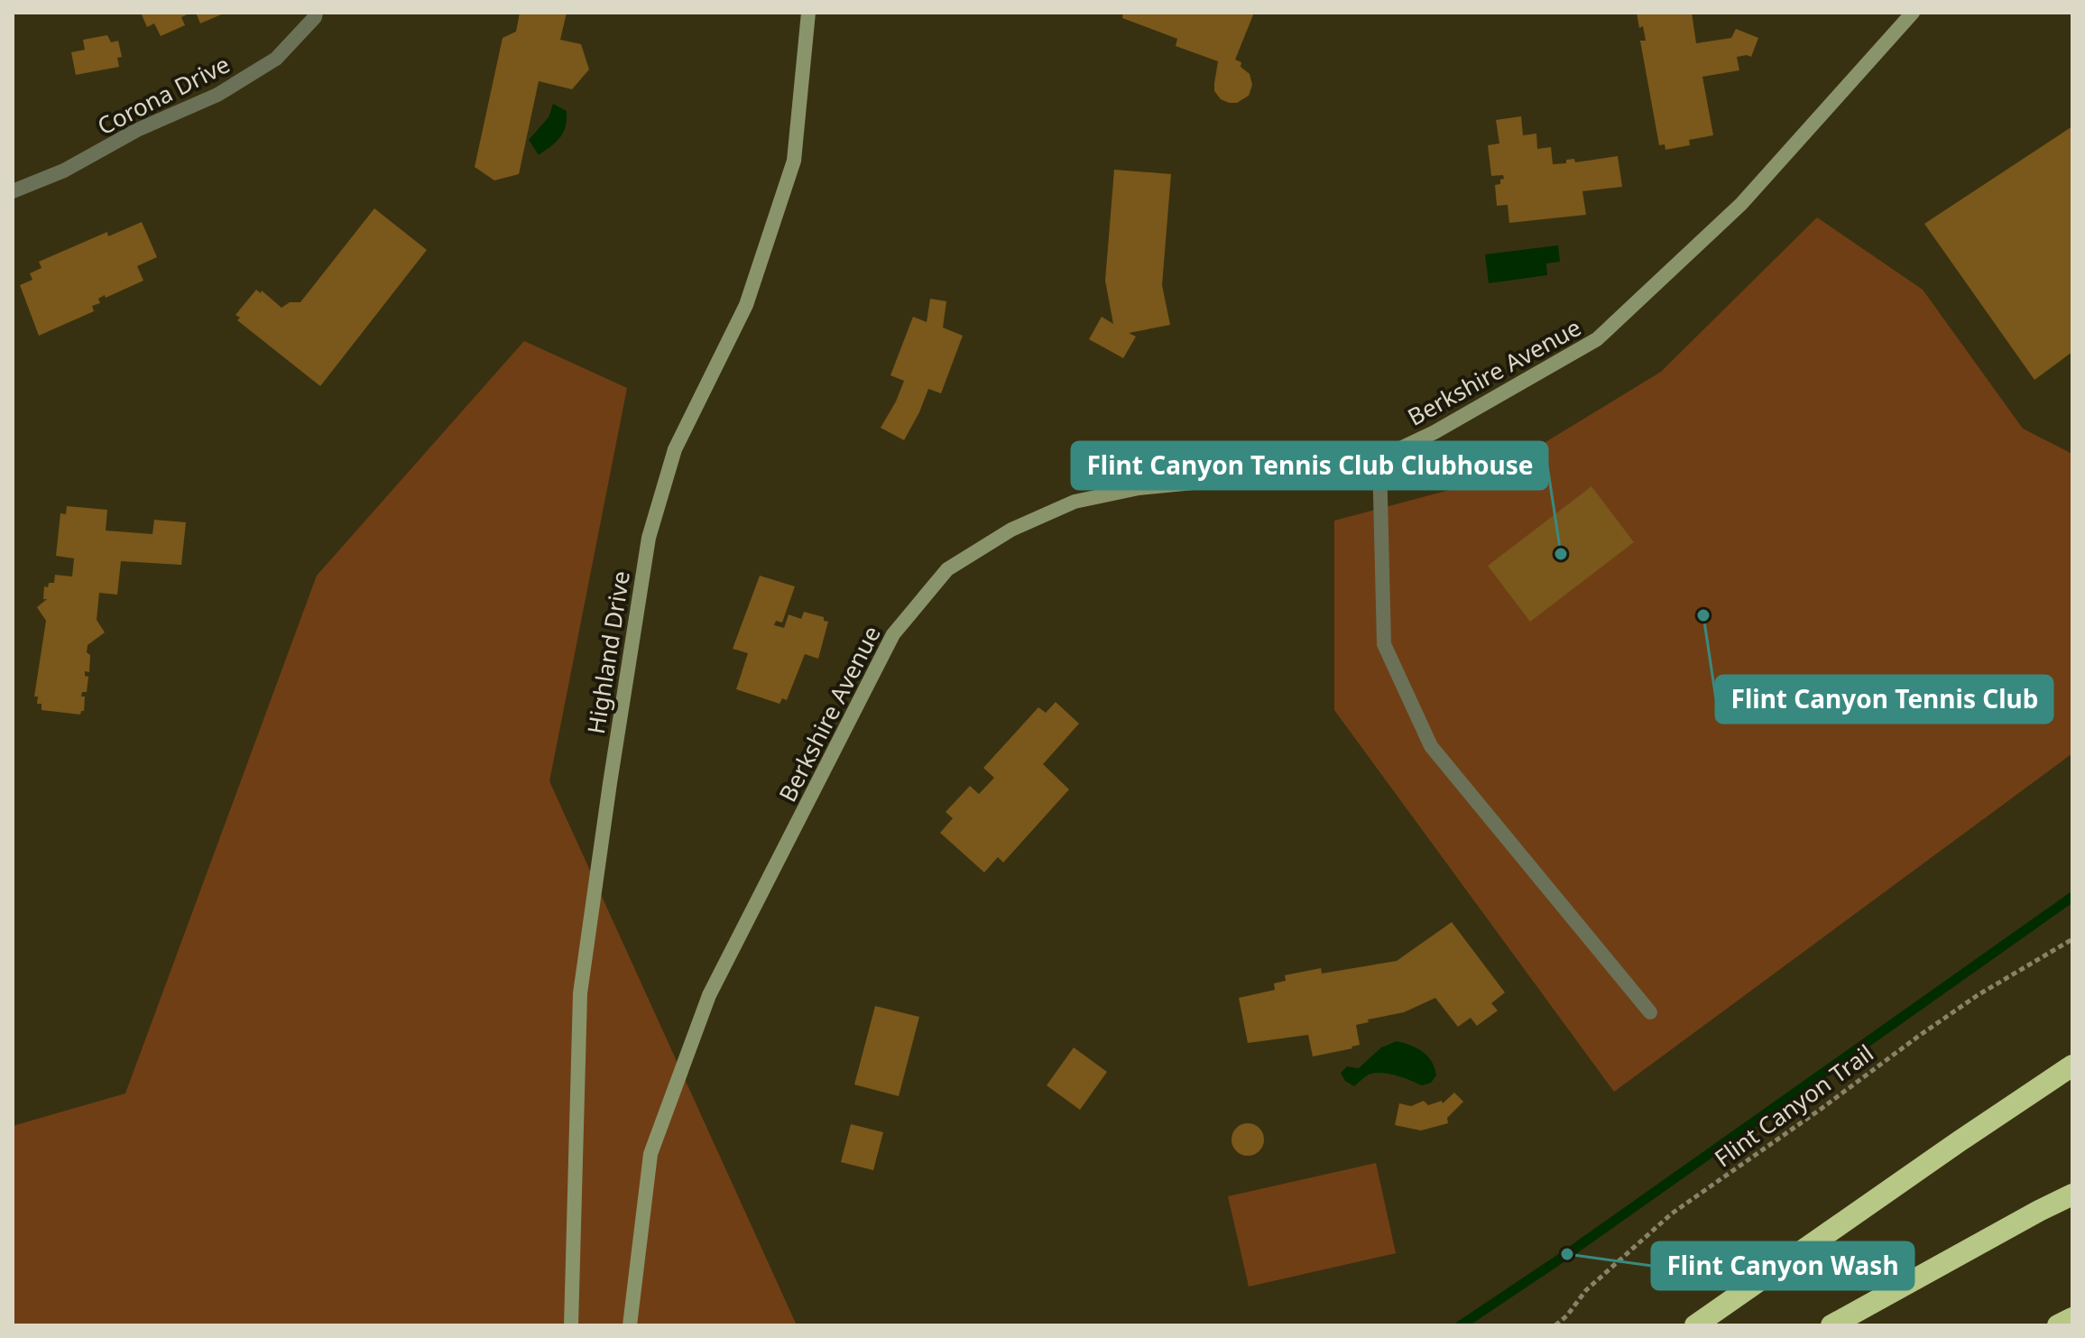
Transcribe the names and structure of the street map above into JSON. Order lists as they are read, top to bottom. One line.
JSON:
{"streets":{"street":["Corona Drive","Berkshire Avenue","Highland Drive"],"path":["Flint Canyon Trail"]},"places":["Flint Canyon Tennis Club Clubhouse","Flint Canyon Tennis Club","Flint Canyon Wash"]}
